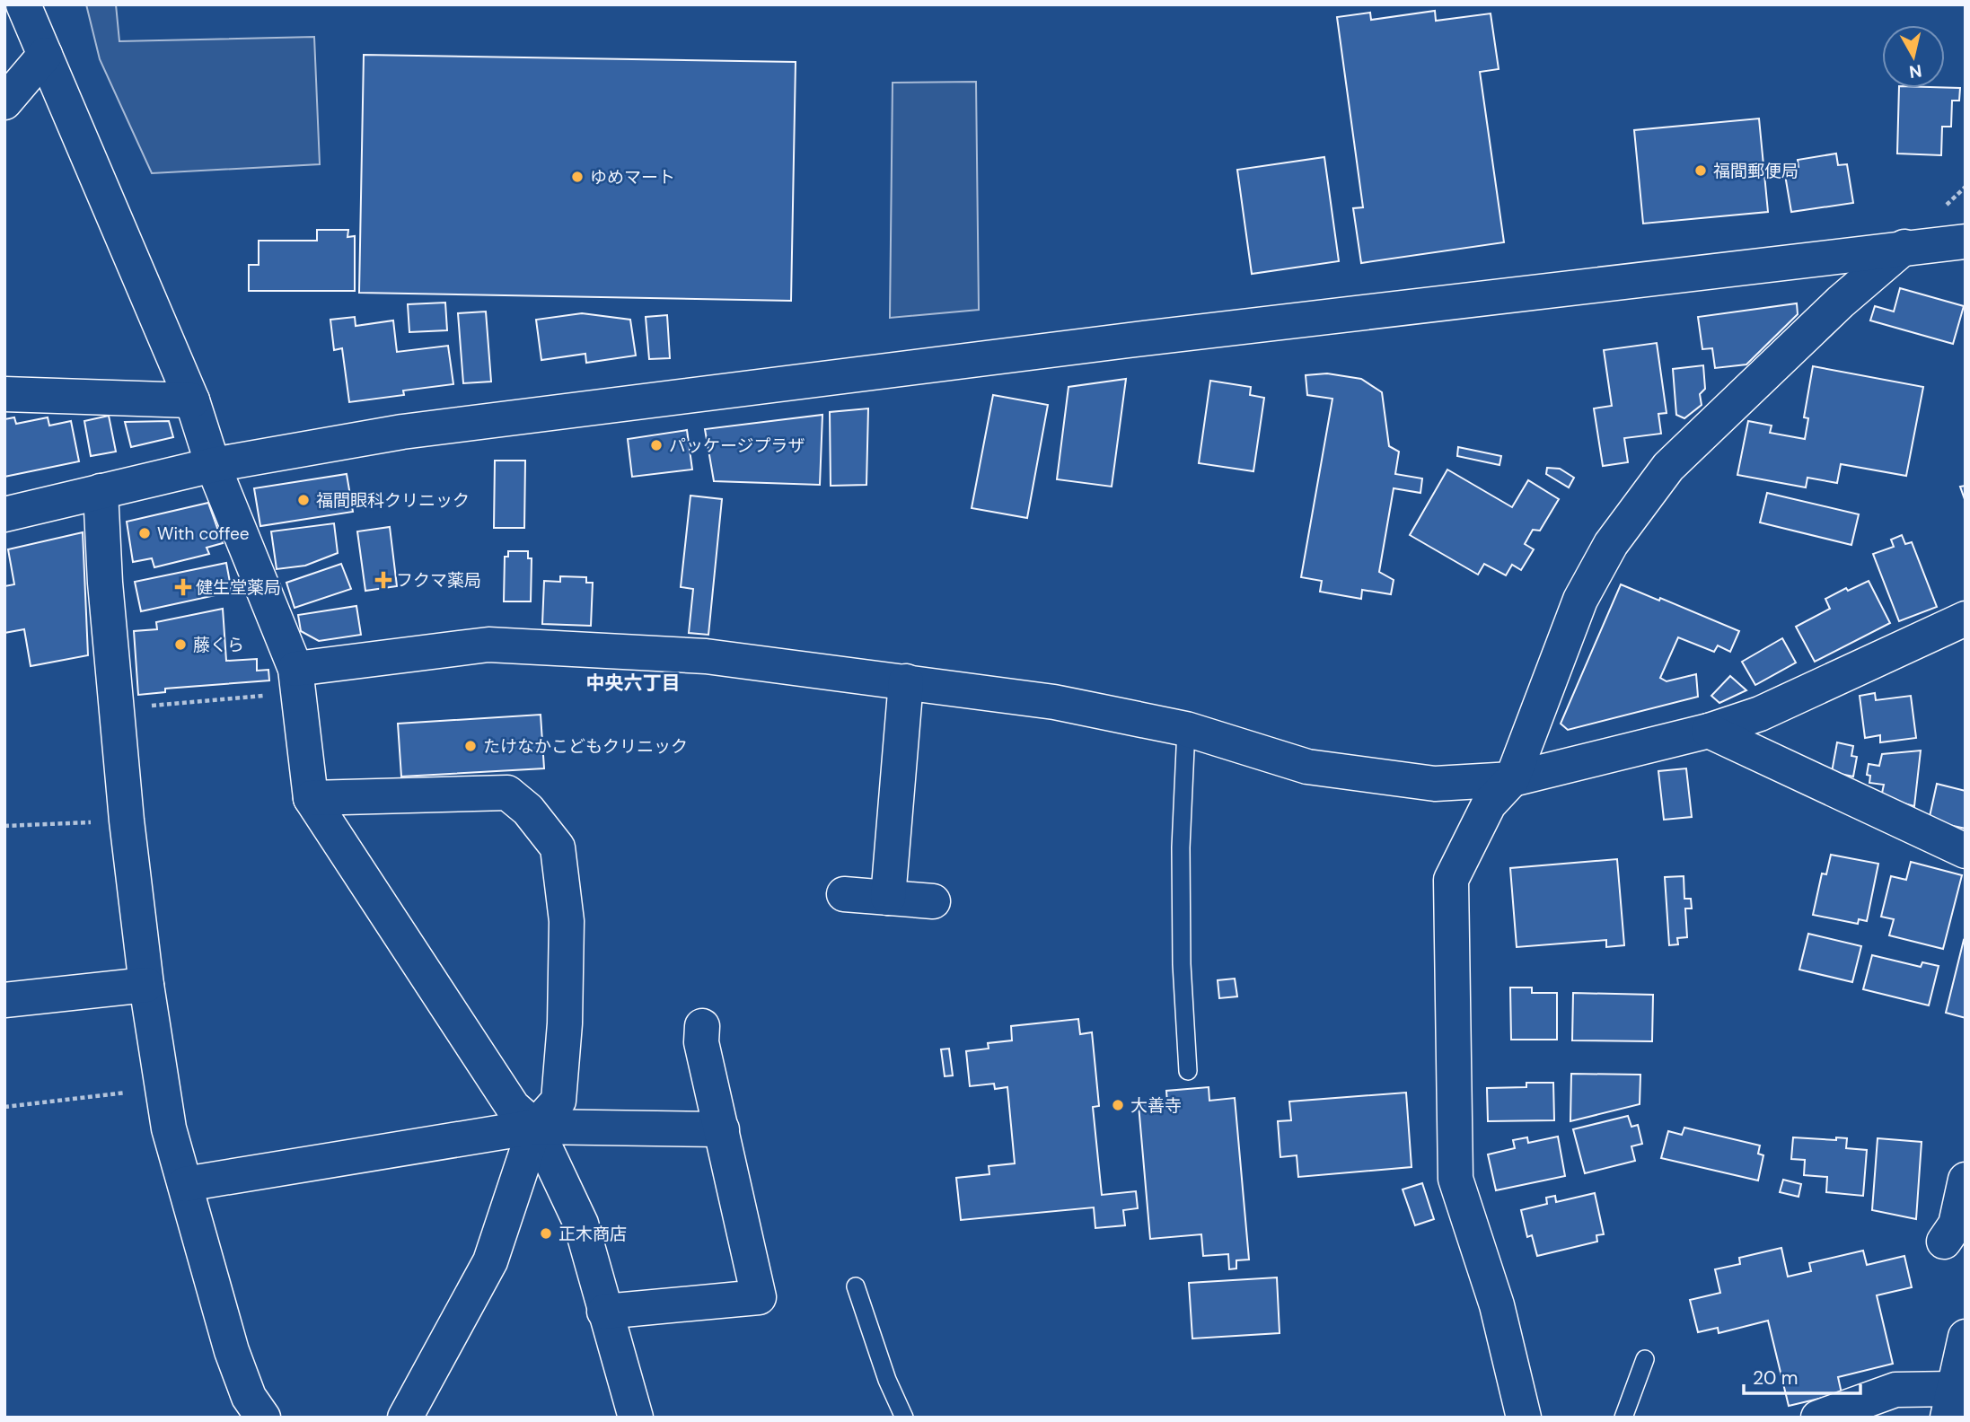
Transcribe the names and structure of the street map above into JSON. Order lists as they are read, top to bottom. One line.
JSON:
{"districts":["中央六丁目"],"places":{"other":["福間郵便局","ゆめマート","パッケージプラザ","福間眼科クリニック","With coffee","藤くら","たけなかこどもクリニック","大善寺","正木商店"],"health":["フクマ薬局","健生堂薬局"]},"scale_bar":"20 m","north":"bottom"}
